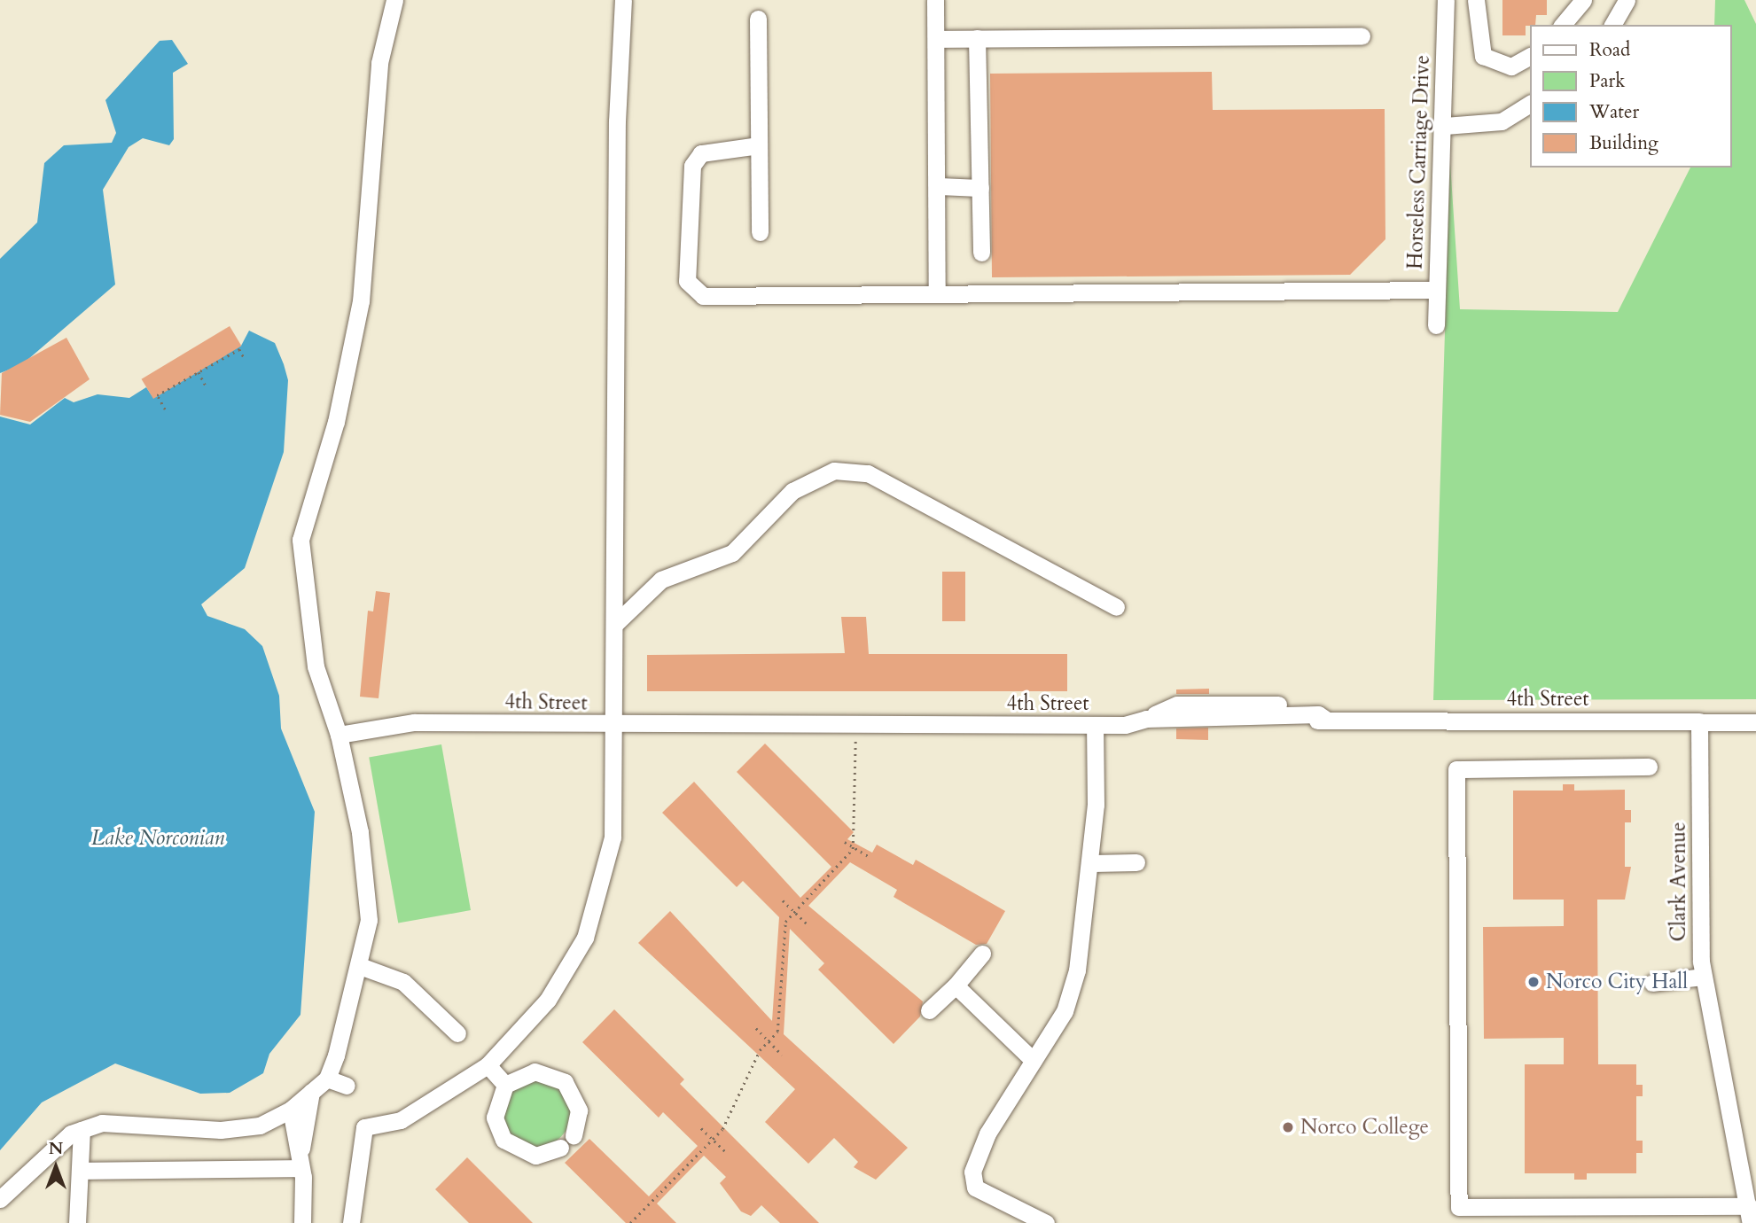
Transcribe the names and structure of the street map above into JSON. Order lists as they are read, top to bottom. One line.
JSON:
{"streets":{"street":["Horseless Carriage Drive","4th Street","Clark Avenue"]},"crossings":[["4th Street","Clark Avenue"]],"water":["Lake Norconian"],"places":["Norco City Hall","Norco College"],"legend":["Road","Park","Water","Building"],"north":"top"}
